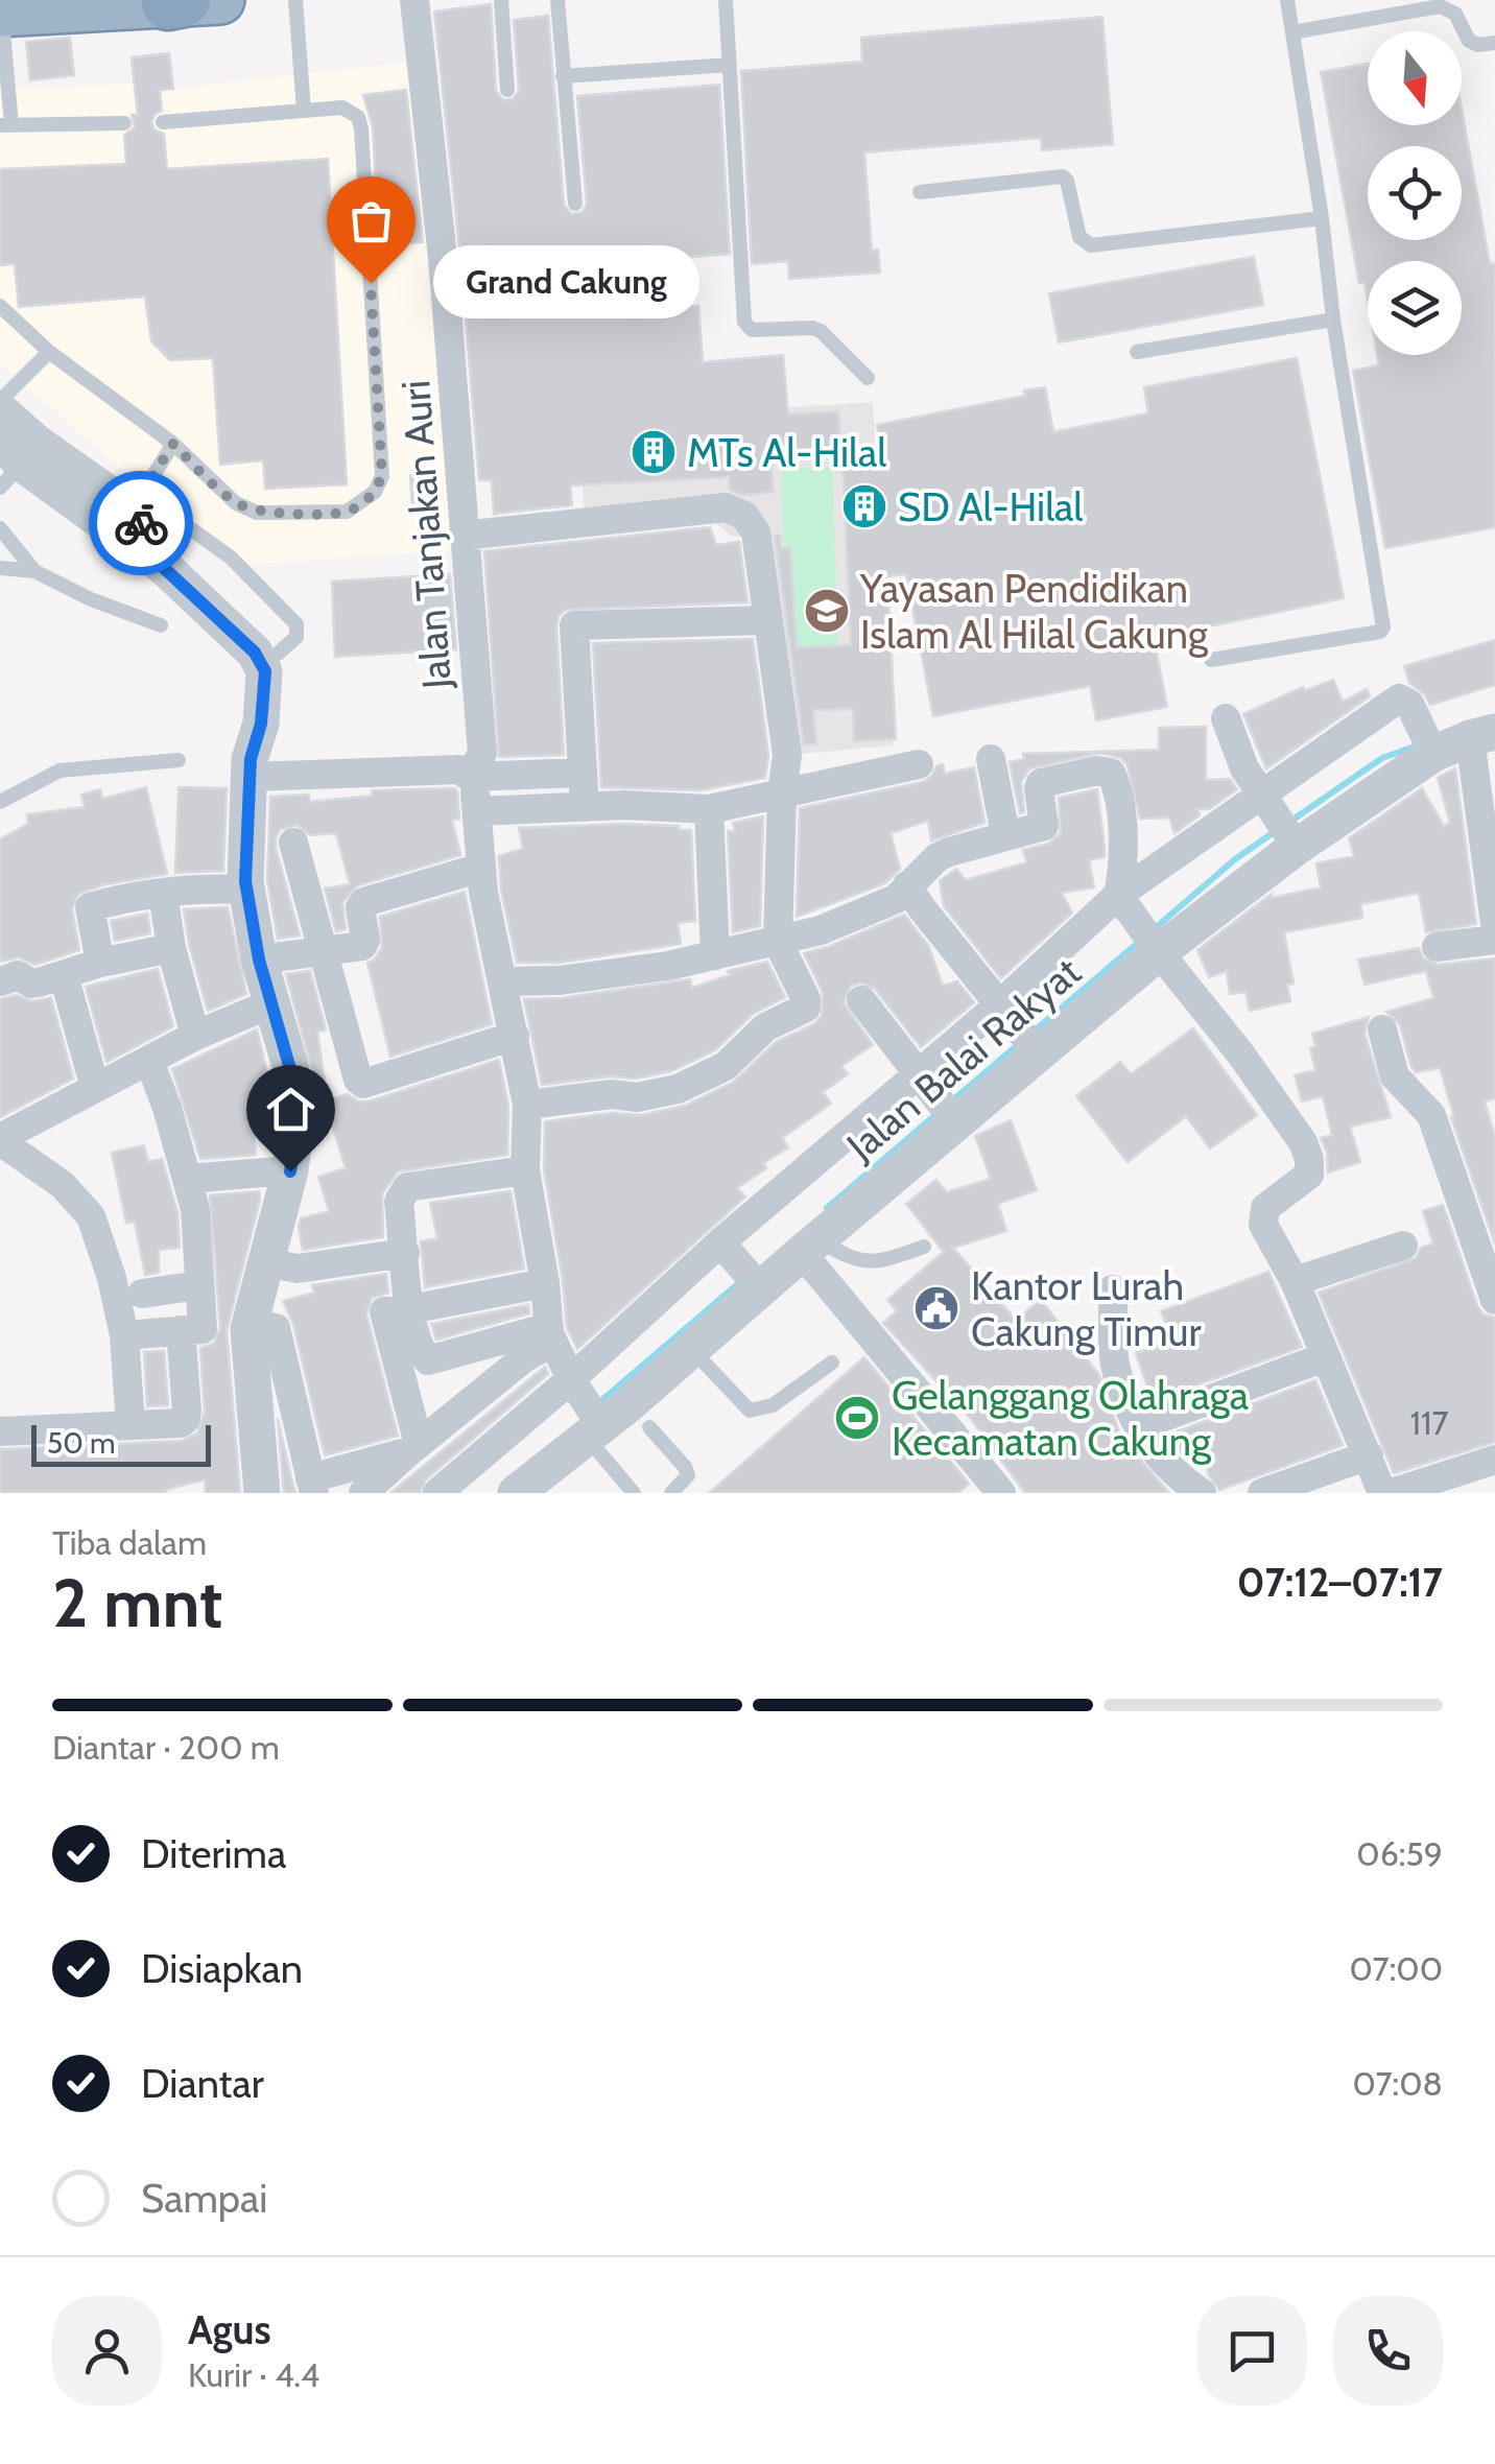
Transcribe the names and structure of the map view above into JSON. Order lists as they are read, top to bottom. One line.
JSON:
{"streets":{"street":["Jalan Tanjakan Auri","Jalan Balai Rakyat"]},"places":{"other":["Grand Cakung"],"building":["MTs Al-Hilal","SD Al-Hilal"],"school or university":["Yayasan Pendidikan Islam Al Hilal Cakung"],"public building":["Kantor Lurah Cakung Timur"],"sports":["Gelanggang Olahraga Kecamatan Cakung"]},"house_numbers":["117"],"scale_bar":"50 m","north":"bottom","page":{"bubble":"Grand Cakung","scale":"50 m","heading":["2 mnt","Tiba dalam","07:12–07:17"],"panel":["Agus","Kurir · 4.4"],"bar":"Diantar · 200 m","list":[["Diterima","06:59"],["Disiapkan","07:00"],["Diantar","07:08"],"Sampai"]}}
